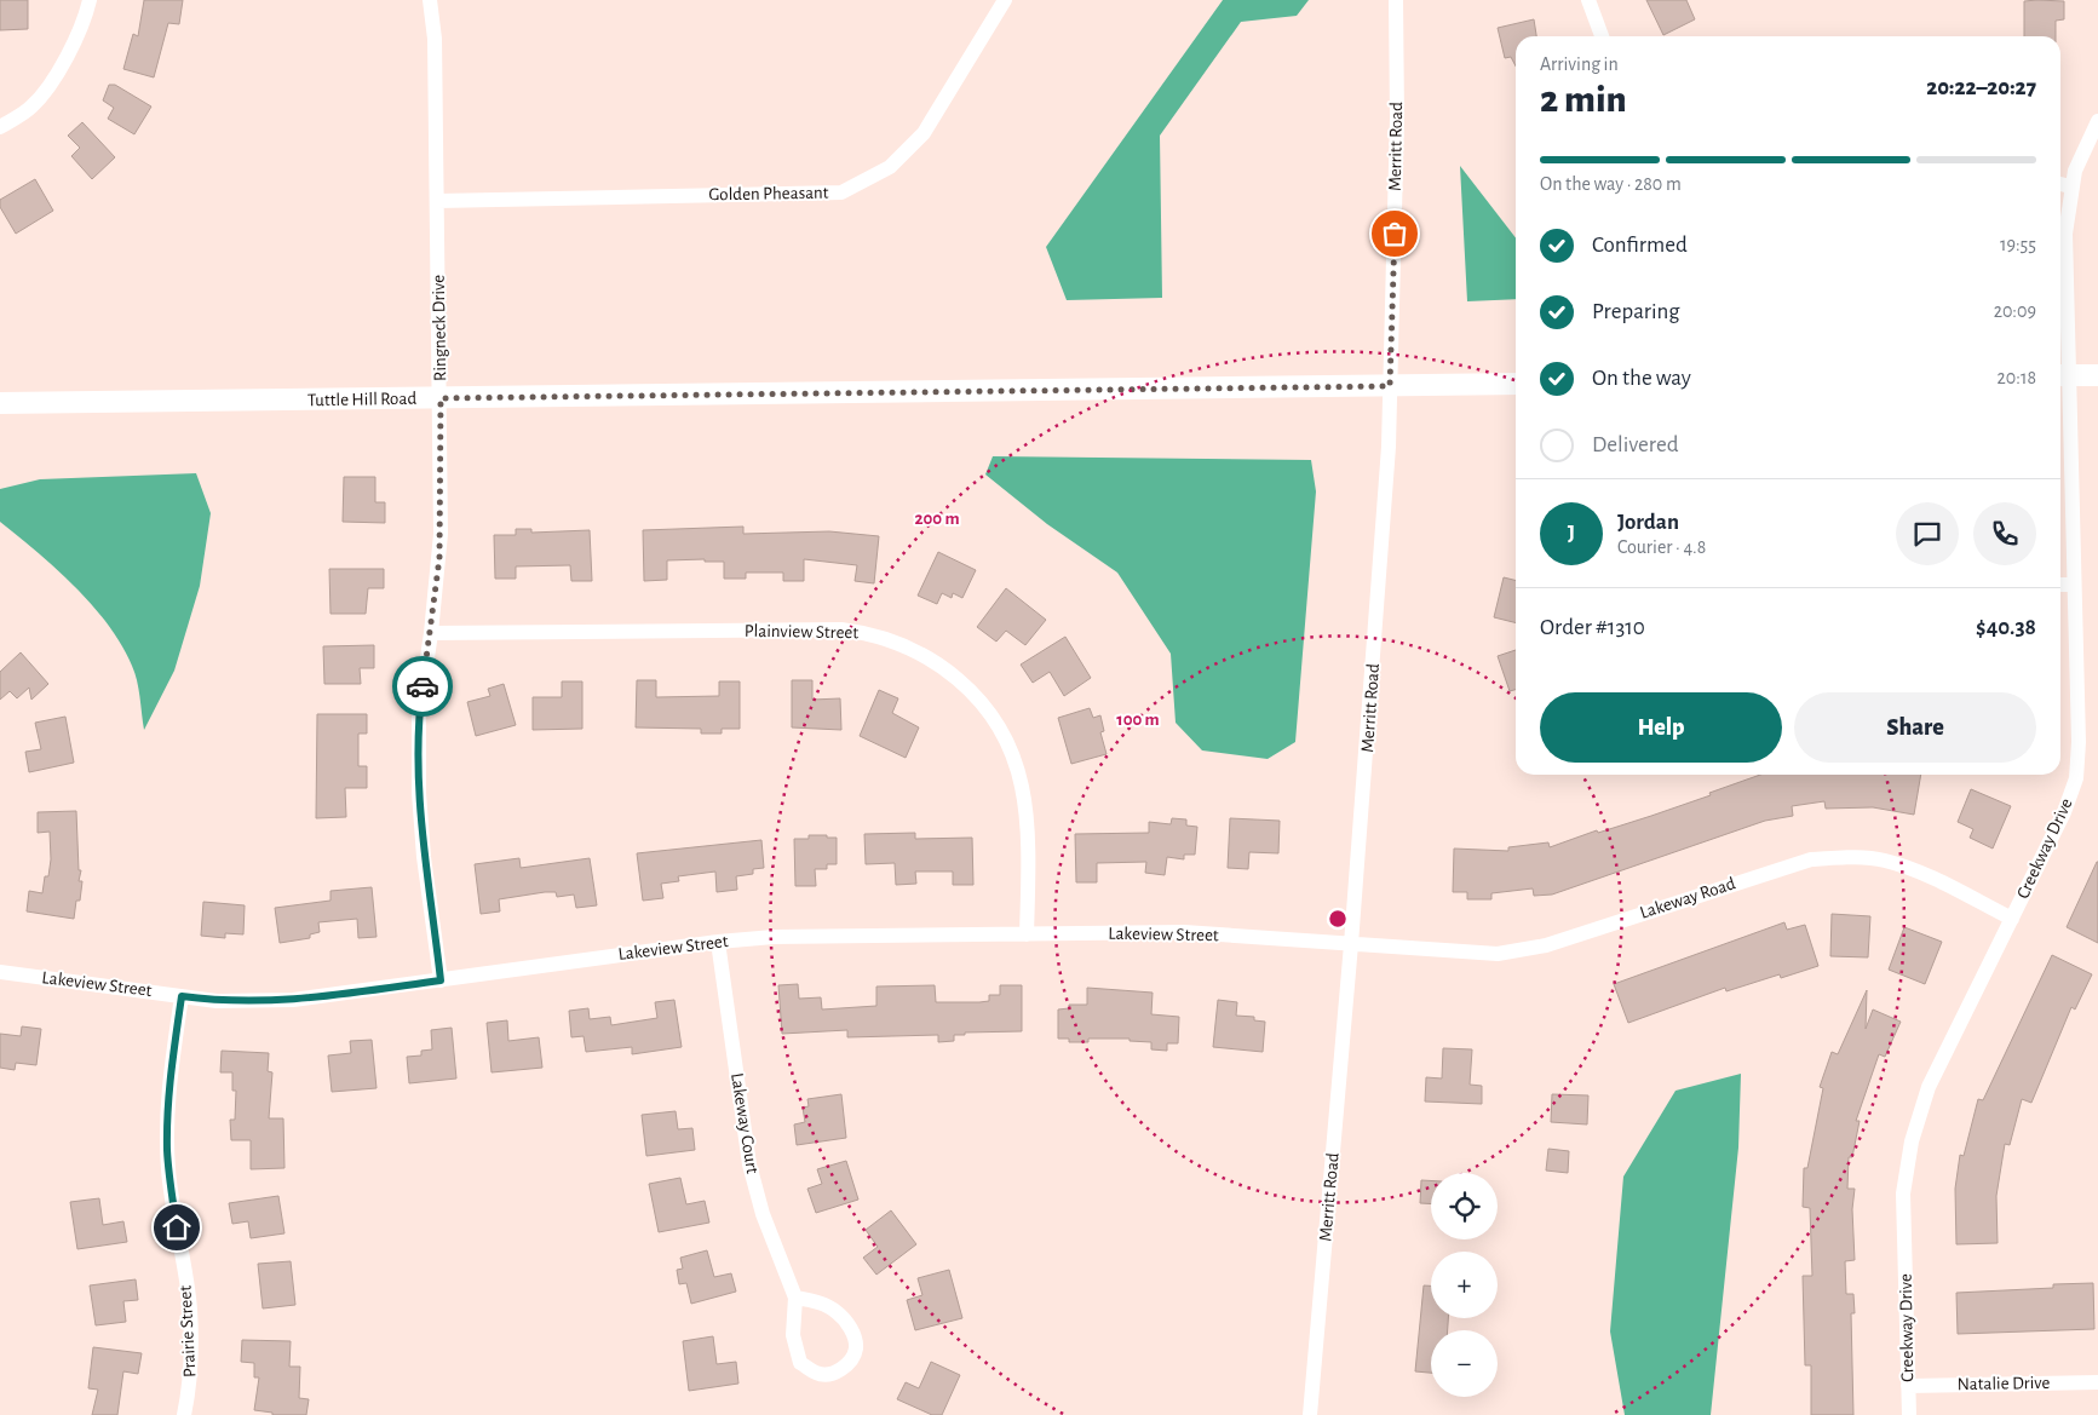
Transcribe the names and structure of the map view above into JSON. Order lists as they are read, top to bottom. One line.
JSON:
{"streets":{"main road":["Tuttle Hill Road"],"street":["Merritt Road","Golden Pheasant","Ringneck Drive","Plainview Street","Creekway Drive","Lakeway Road","Lakeview Street","Lakeway Court","Prairie Street","Natalie Drive"]},"crossings":[["Merritt Road","Tuttle Hill Road"],["Merritt Road","Lakeway Road"],["Merritt Road","Lakeview Street"],["Golden Pheasant","Ringneck Drive"],["Ringneck Drive","Tuttle Hill Road"],["Ringneck Drive","Plainview Street"],["Ringneck Drive","Lakeview Street"],["Plainview Street","Lakeview Street"],["Creekway Drive","Lakeway Road"],["Creekway Drive","Natalie Drive"],["Lakeway Road","Lakeview Street"],["Lakeview Street","Lakeway Court"],["Lakeview Street","Prairie Street"]],"page":{"heading":["2 min","Arriving in","20:22–20:27"],"panel":["Jordan","Courier · 4.8","Order #1310","$40.38"],"bar":"On the way · 280 m","list":[["Confirmed","19:55"],["Preparing","20:09"],["On the way","20:18"],"Delivered"],"round":"J","buttons":["Help","Share"],"map_buttons":["+","−"]},"rings":["200 m","100 m"]}
